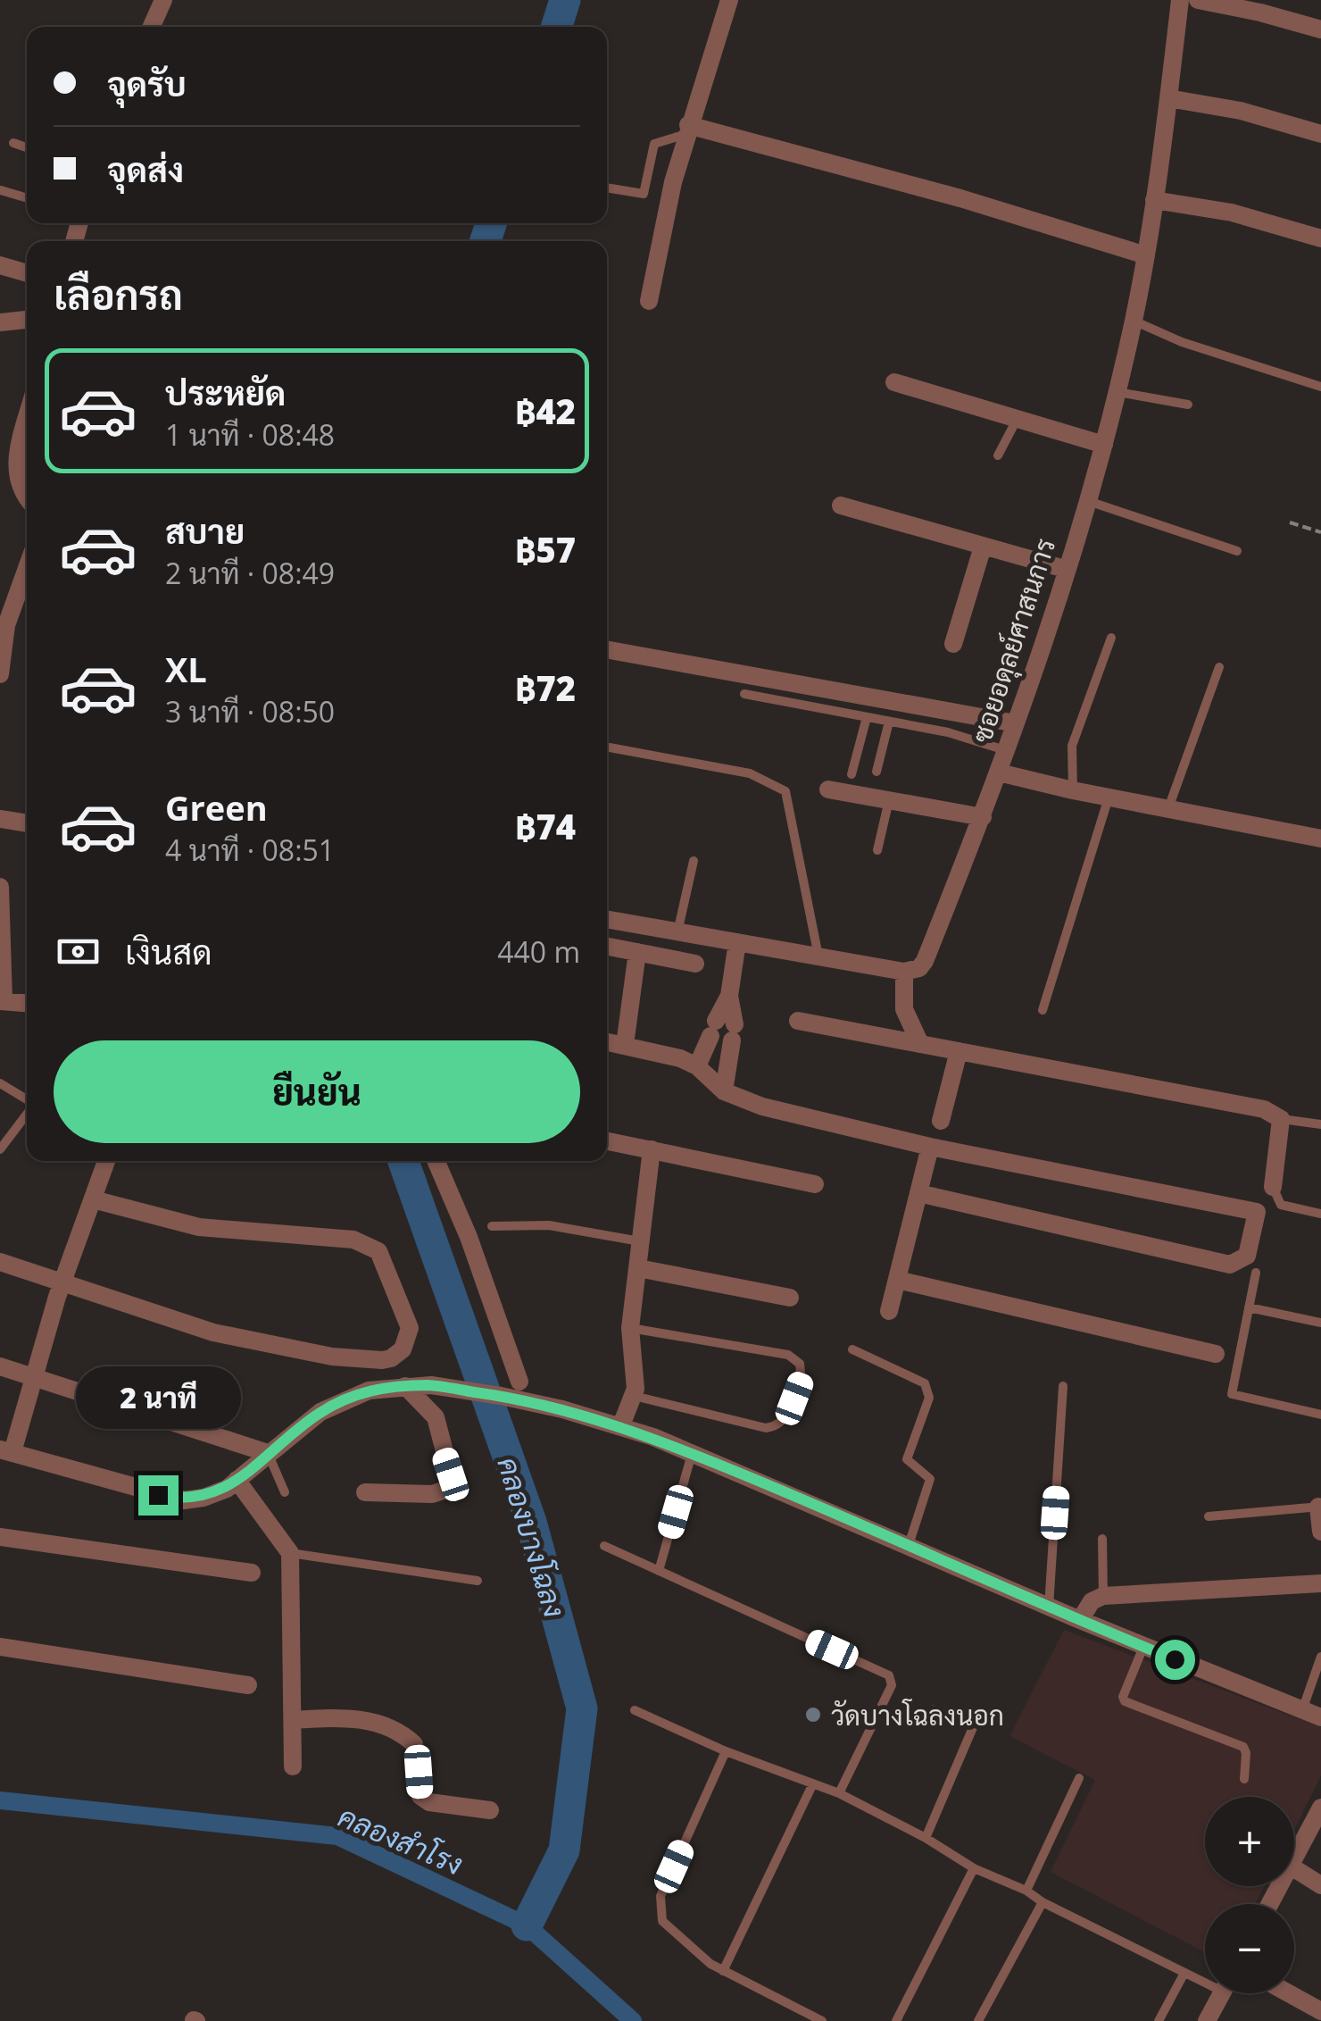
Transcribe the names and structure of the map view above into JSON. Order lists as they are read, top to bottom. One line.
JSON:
{"streets":{"street":["ซอยอดุลย์ศาสนการ"]},"water":["คลองบางโฉลง","คลองสำโรง"],"places":["วัดบางโฉลงนอก"],"page":{"banner":["จุดรับ","จุดส่ง"],"heading":"เลือกรถ","list":[{"name":"ประหยัด","note":"1 นาที · 08:48","value":"฿42"},{"name":"สบาย","note":"2 นาที · 08:49","value":"฿57"},{"name":"XL","note":"3 นาที · 08:50","value":"฿72"},{"name":"Green","note":"4 นาที · 08:51","value":"฿74"}],"pay":["เงินสด","440 m"],"buttons":"ยืนยัน","bubble":"2 นาที","map_buttons":["+","−"]}}
